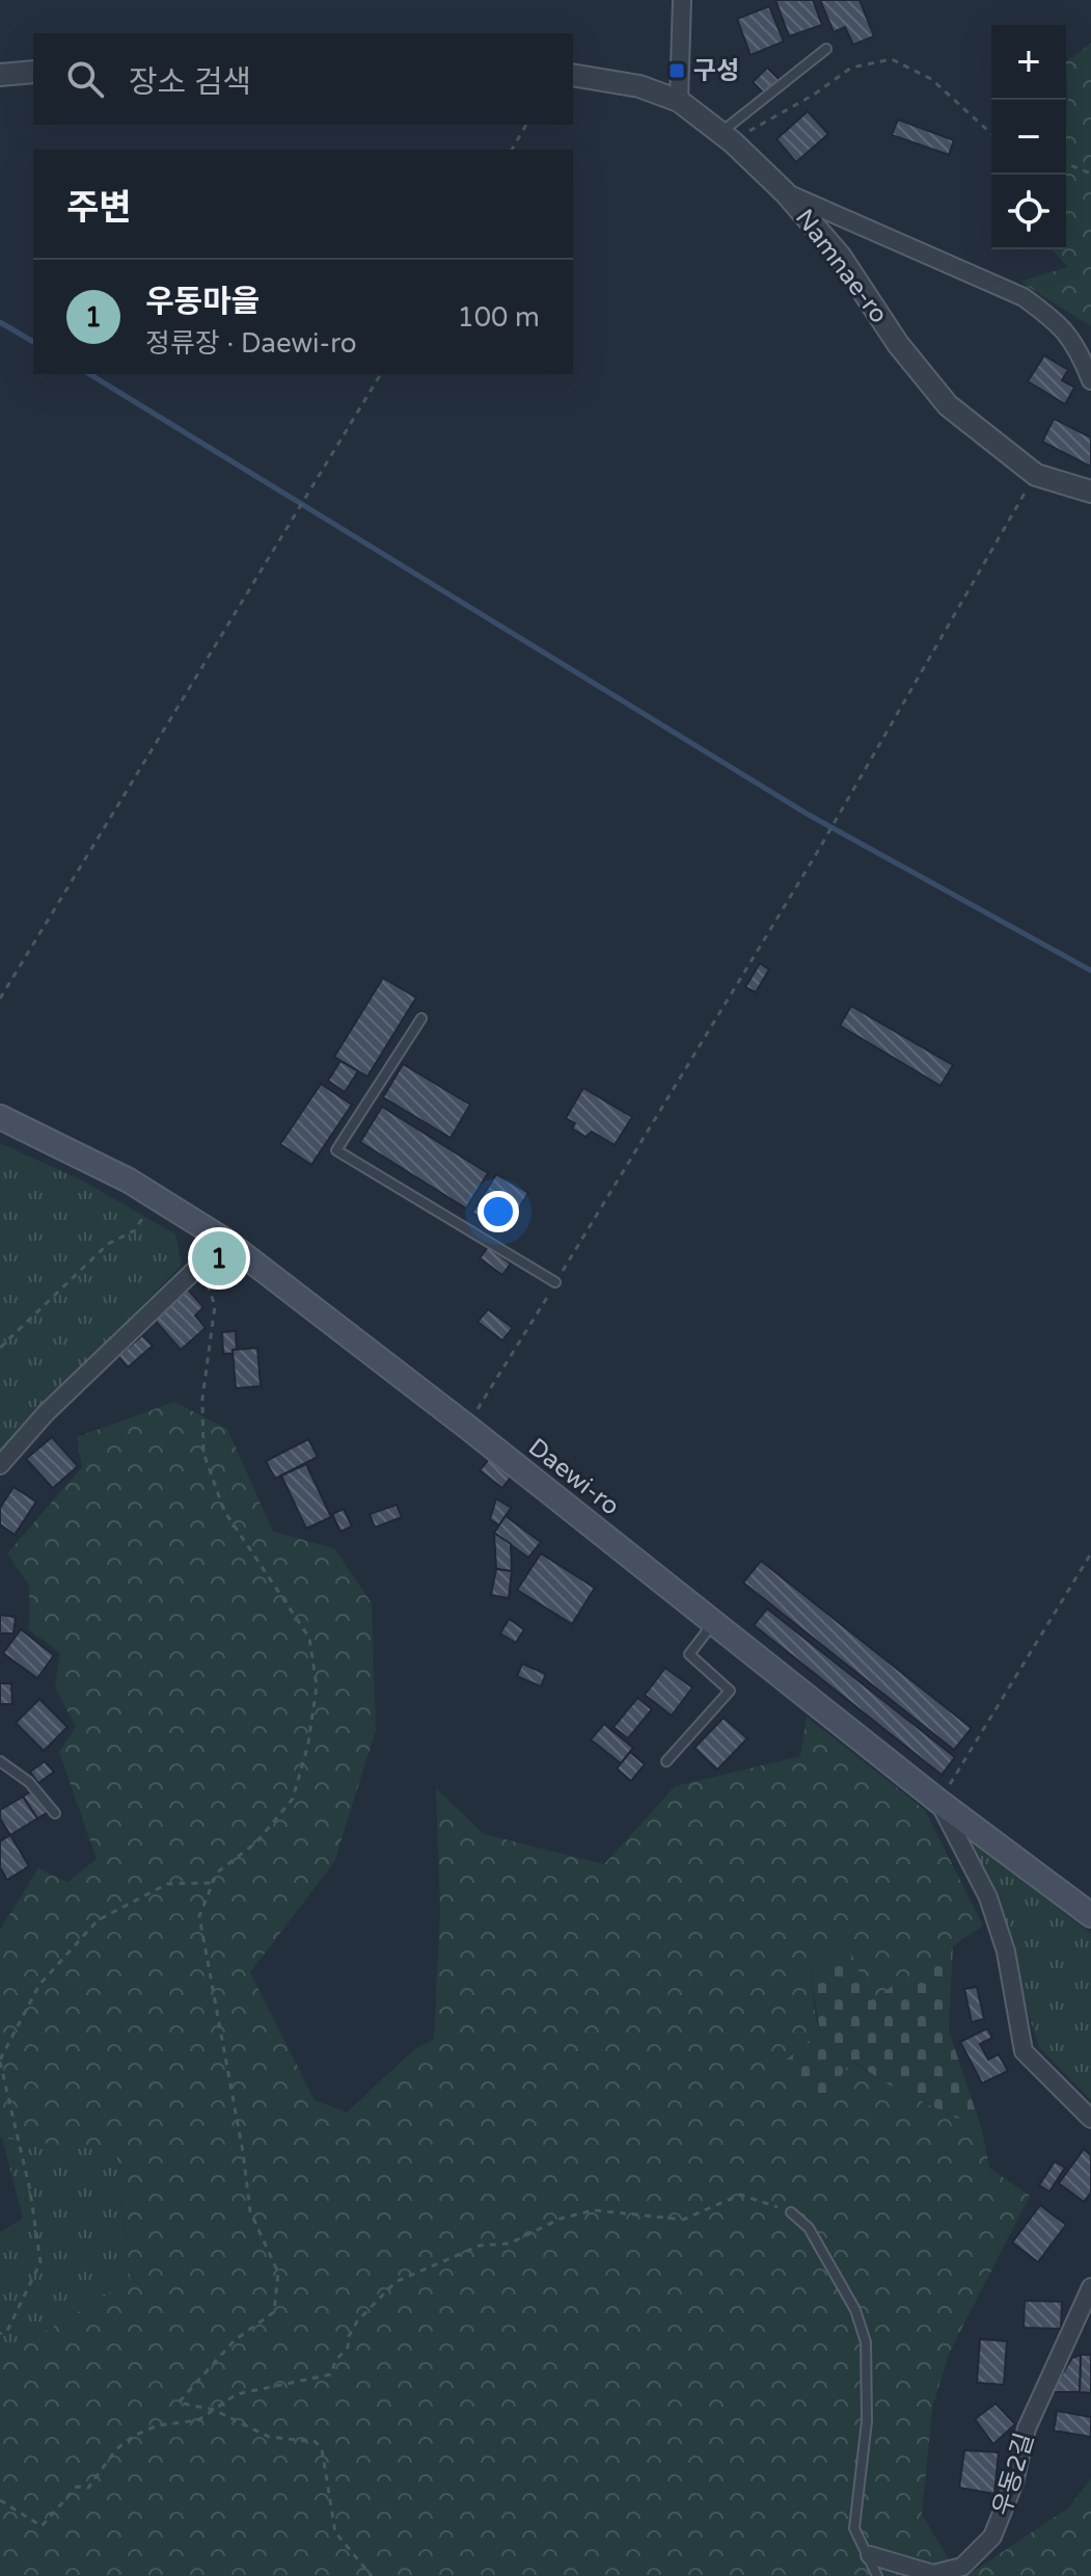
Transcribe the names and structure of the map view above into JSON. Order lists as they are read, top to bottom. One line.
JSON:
{"streets":{"main road":["Daewi-ro"],"street":["Namnae-ro","우동2길"]},"places":{"transit":["구성"]},"page":{"map_buttons":["+","−"],"search":"장소 검색","heading":"주변","list":[{"mark":"1","name":"우동마을","note":"정류장 · Daewi-ro","value":"100 m"}],"pins":"1"}}
